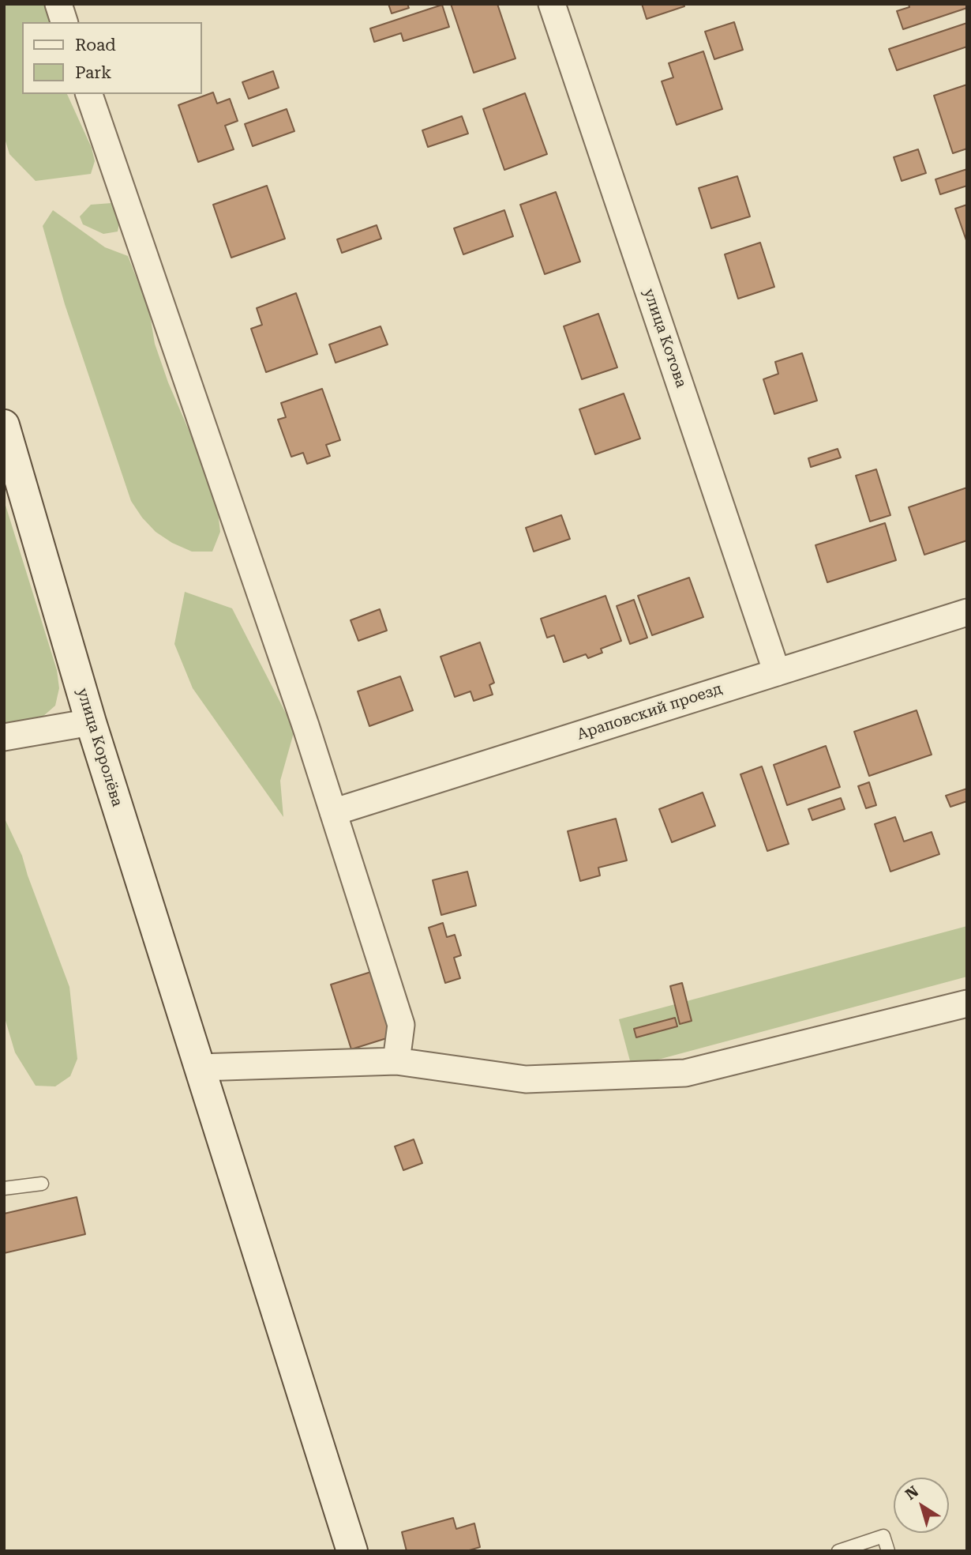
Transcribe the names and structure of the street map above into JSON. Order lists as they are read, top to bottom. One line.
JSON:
{"streets":{"main road":["улица Королёва"],"street":["улица Котова","Араповский проезд"]},"crossings":[["улица Котова","Араповский проезд"]],"legend":["Road","Park"],"north":"top left"}
